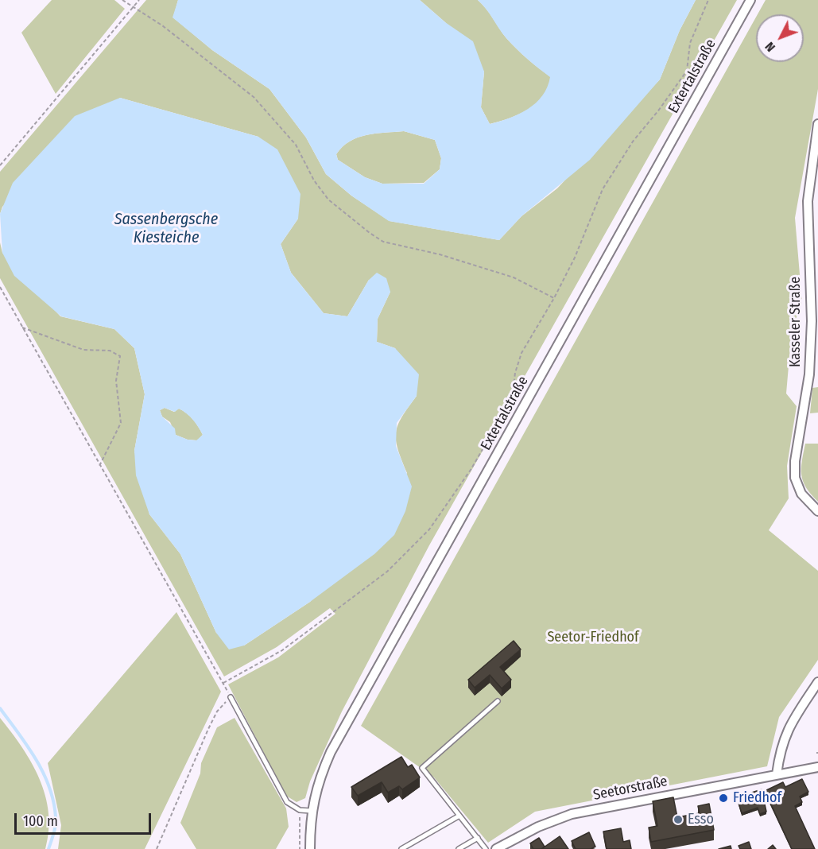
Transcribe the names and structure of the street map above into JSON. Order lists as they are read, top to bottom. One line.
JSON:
{"streets":{"street":["Extertalstraße","Kasseler Straße","Seetorstraße"]},"water":["Sassenbergsche Kiesteiche"],"parks":["Seetor-Friedhof"],"places":["Friedhof","Esso"],"scale_bar":"100 m","north":"bottom left"}
